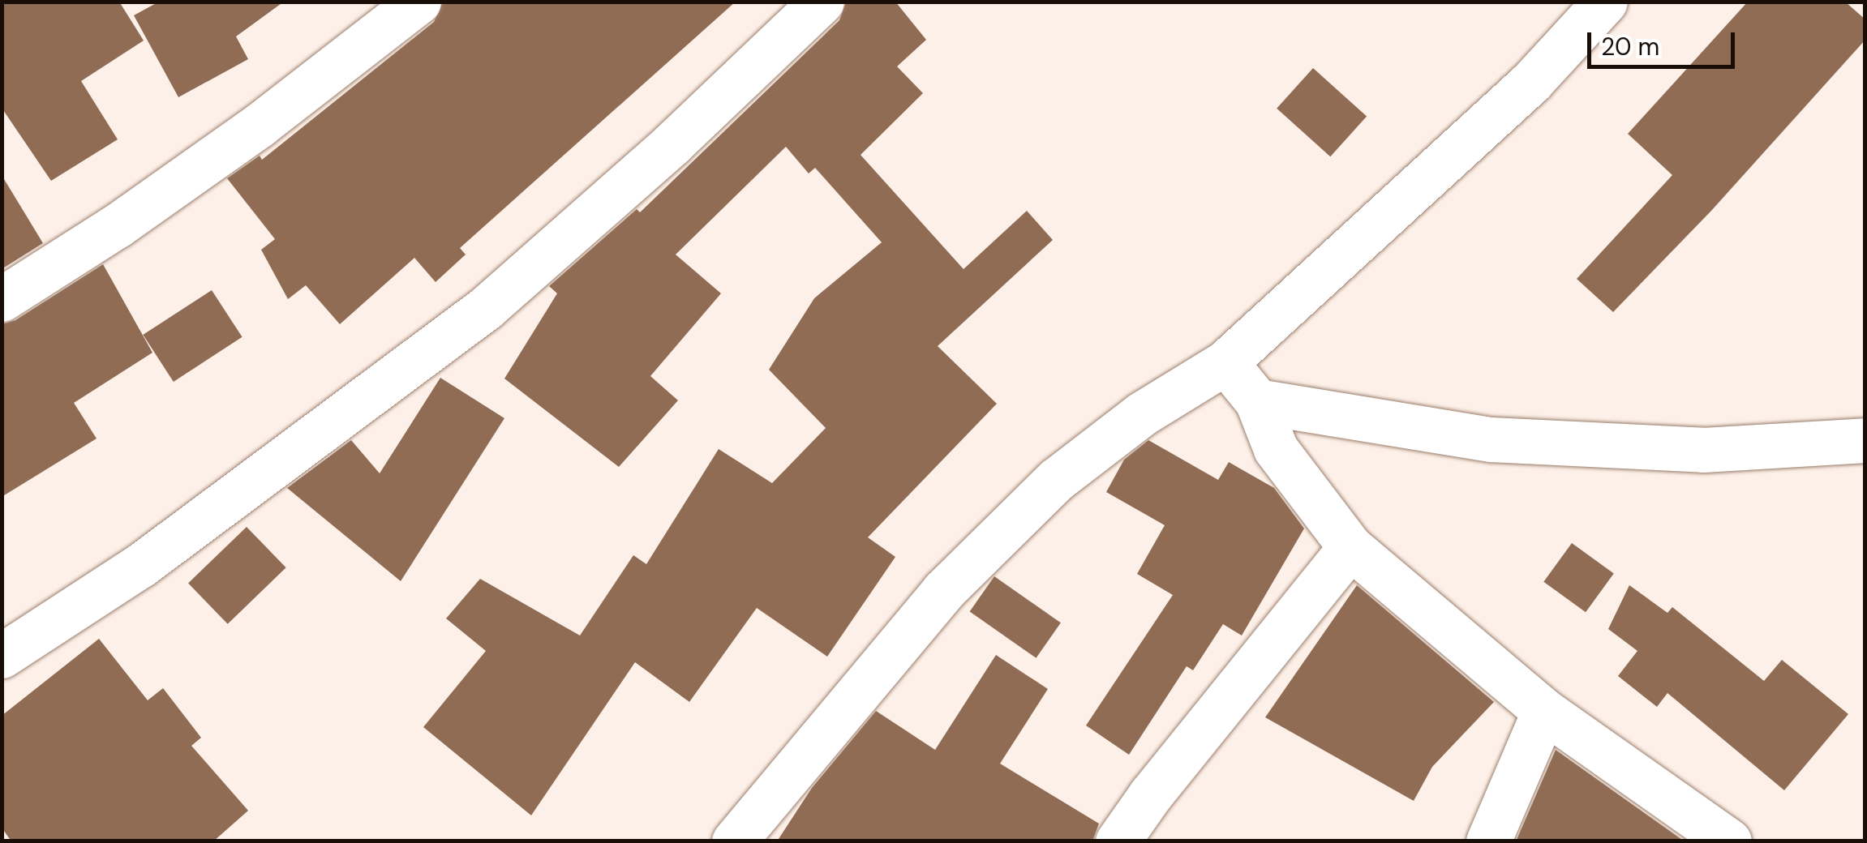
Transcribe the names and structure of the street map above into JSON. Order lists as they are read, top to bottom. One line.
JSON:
{"scale_bar":"20 m"}
